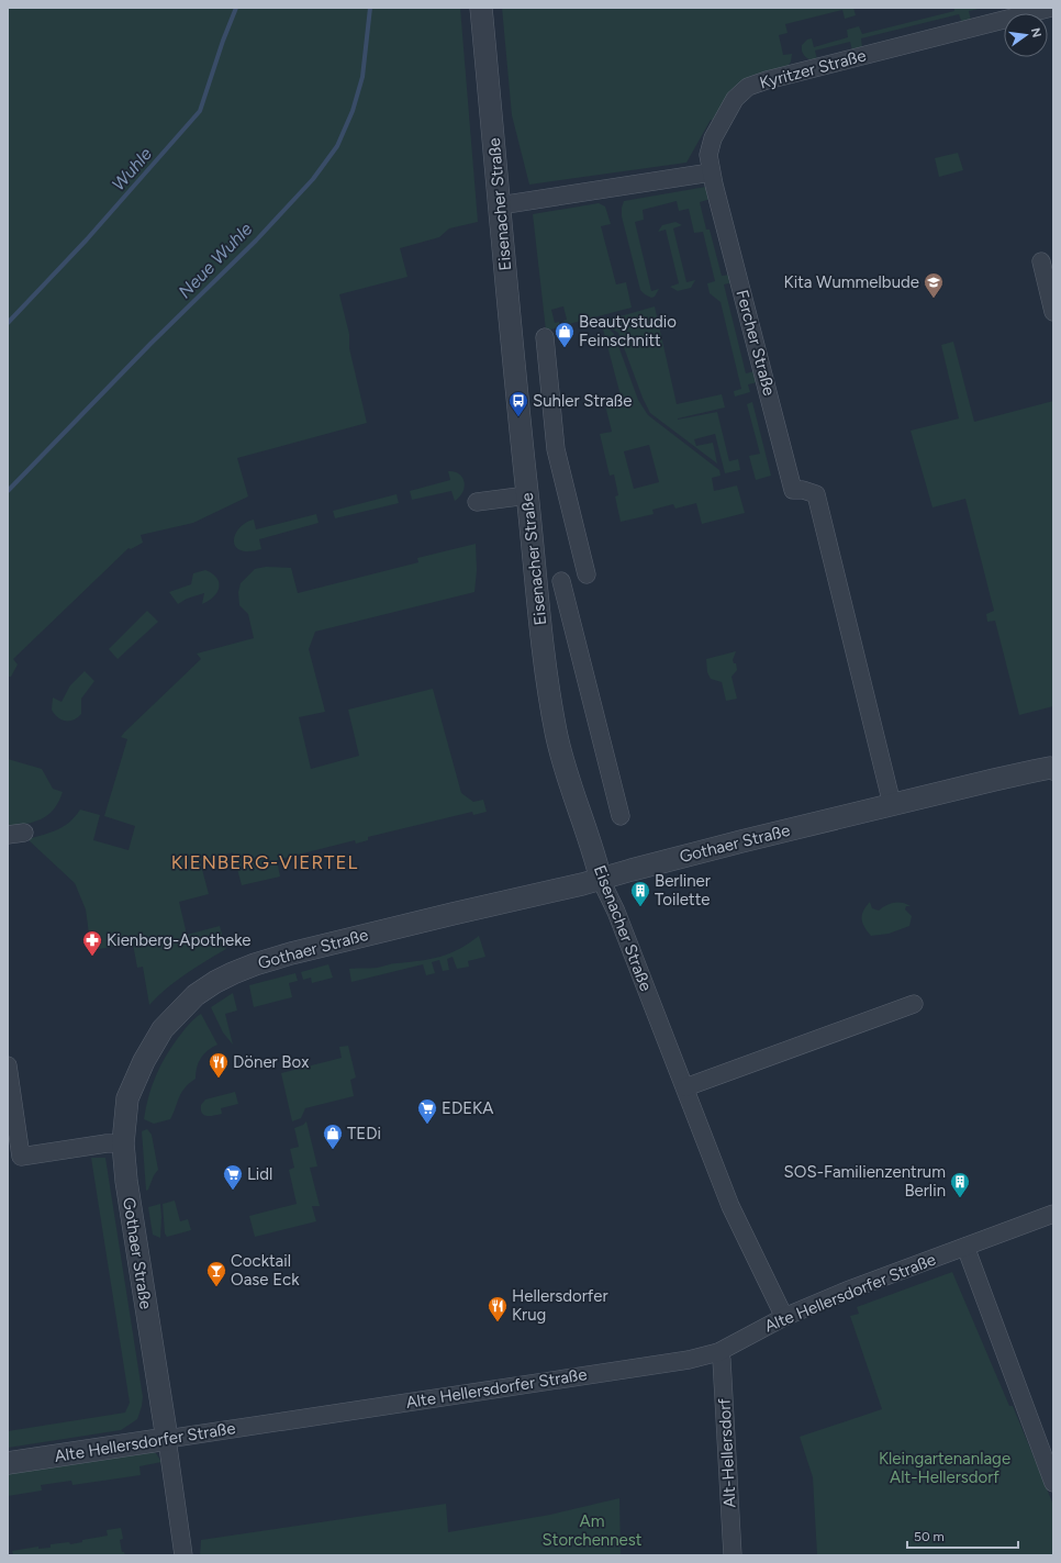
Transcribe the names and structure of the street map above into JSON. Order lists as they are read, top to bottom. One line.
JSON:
{"streets":{"street":["Kyritzer Straße","Eisenacher Straße","Fercher Straße","Gothaer Straße","Alte Hellersdorfer Straße","Alt-Hellersdorf"]},"crossings":[["Kyritzer Straße","Fercher Straße"],["Eisenacher Straße","Gothaer Straße"],["Eisenacher Straße","Alte Hellersdorfer Straße"],["Fercher Straße","Gothaer Straße"],["Gothaer Straße","Alte Hellersdorfer Straße"],["Alte Hellersdorfer Straße","Alt-Hellersdorf"]],"districts":["KIENBERG-VIERTEL"],"water":["Wuhle","Neue Wuhle"],"parks":["Kleingartenanlage Alt-Hellersdorf","Am Storchennest"],"places":{"school or university":["Kita Wummelbude"],"shop":["Beautystudio Feinschnitt","TEDi"],"bus stop":["Suhler Straße"],"building":["Berliner Toilette","SOS-Familienzentrum Berlin"],"pharmacy":["Kienberg-Apotheke"],"restaurant":["Döner Box","Hellersdorfer Krug"],"supermarket":["EDEKA","Lidl"],"bar":["Cocktail Oase Eck"]},"scale_bar":"50 m","north":"right"}
